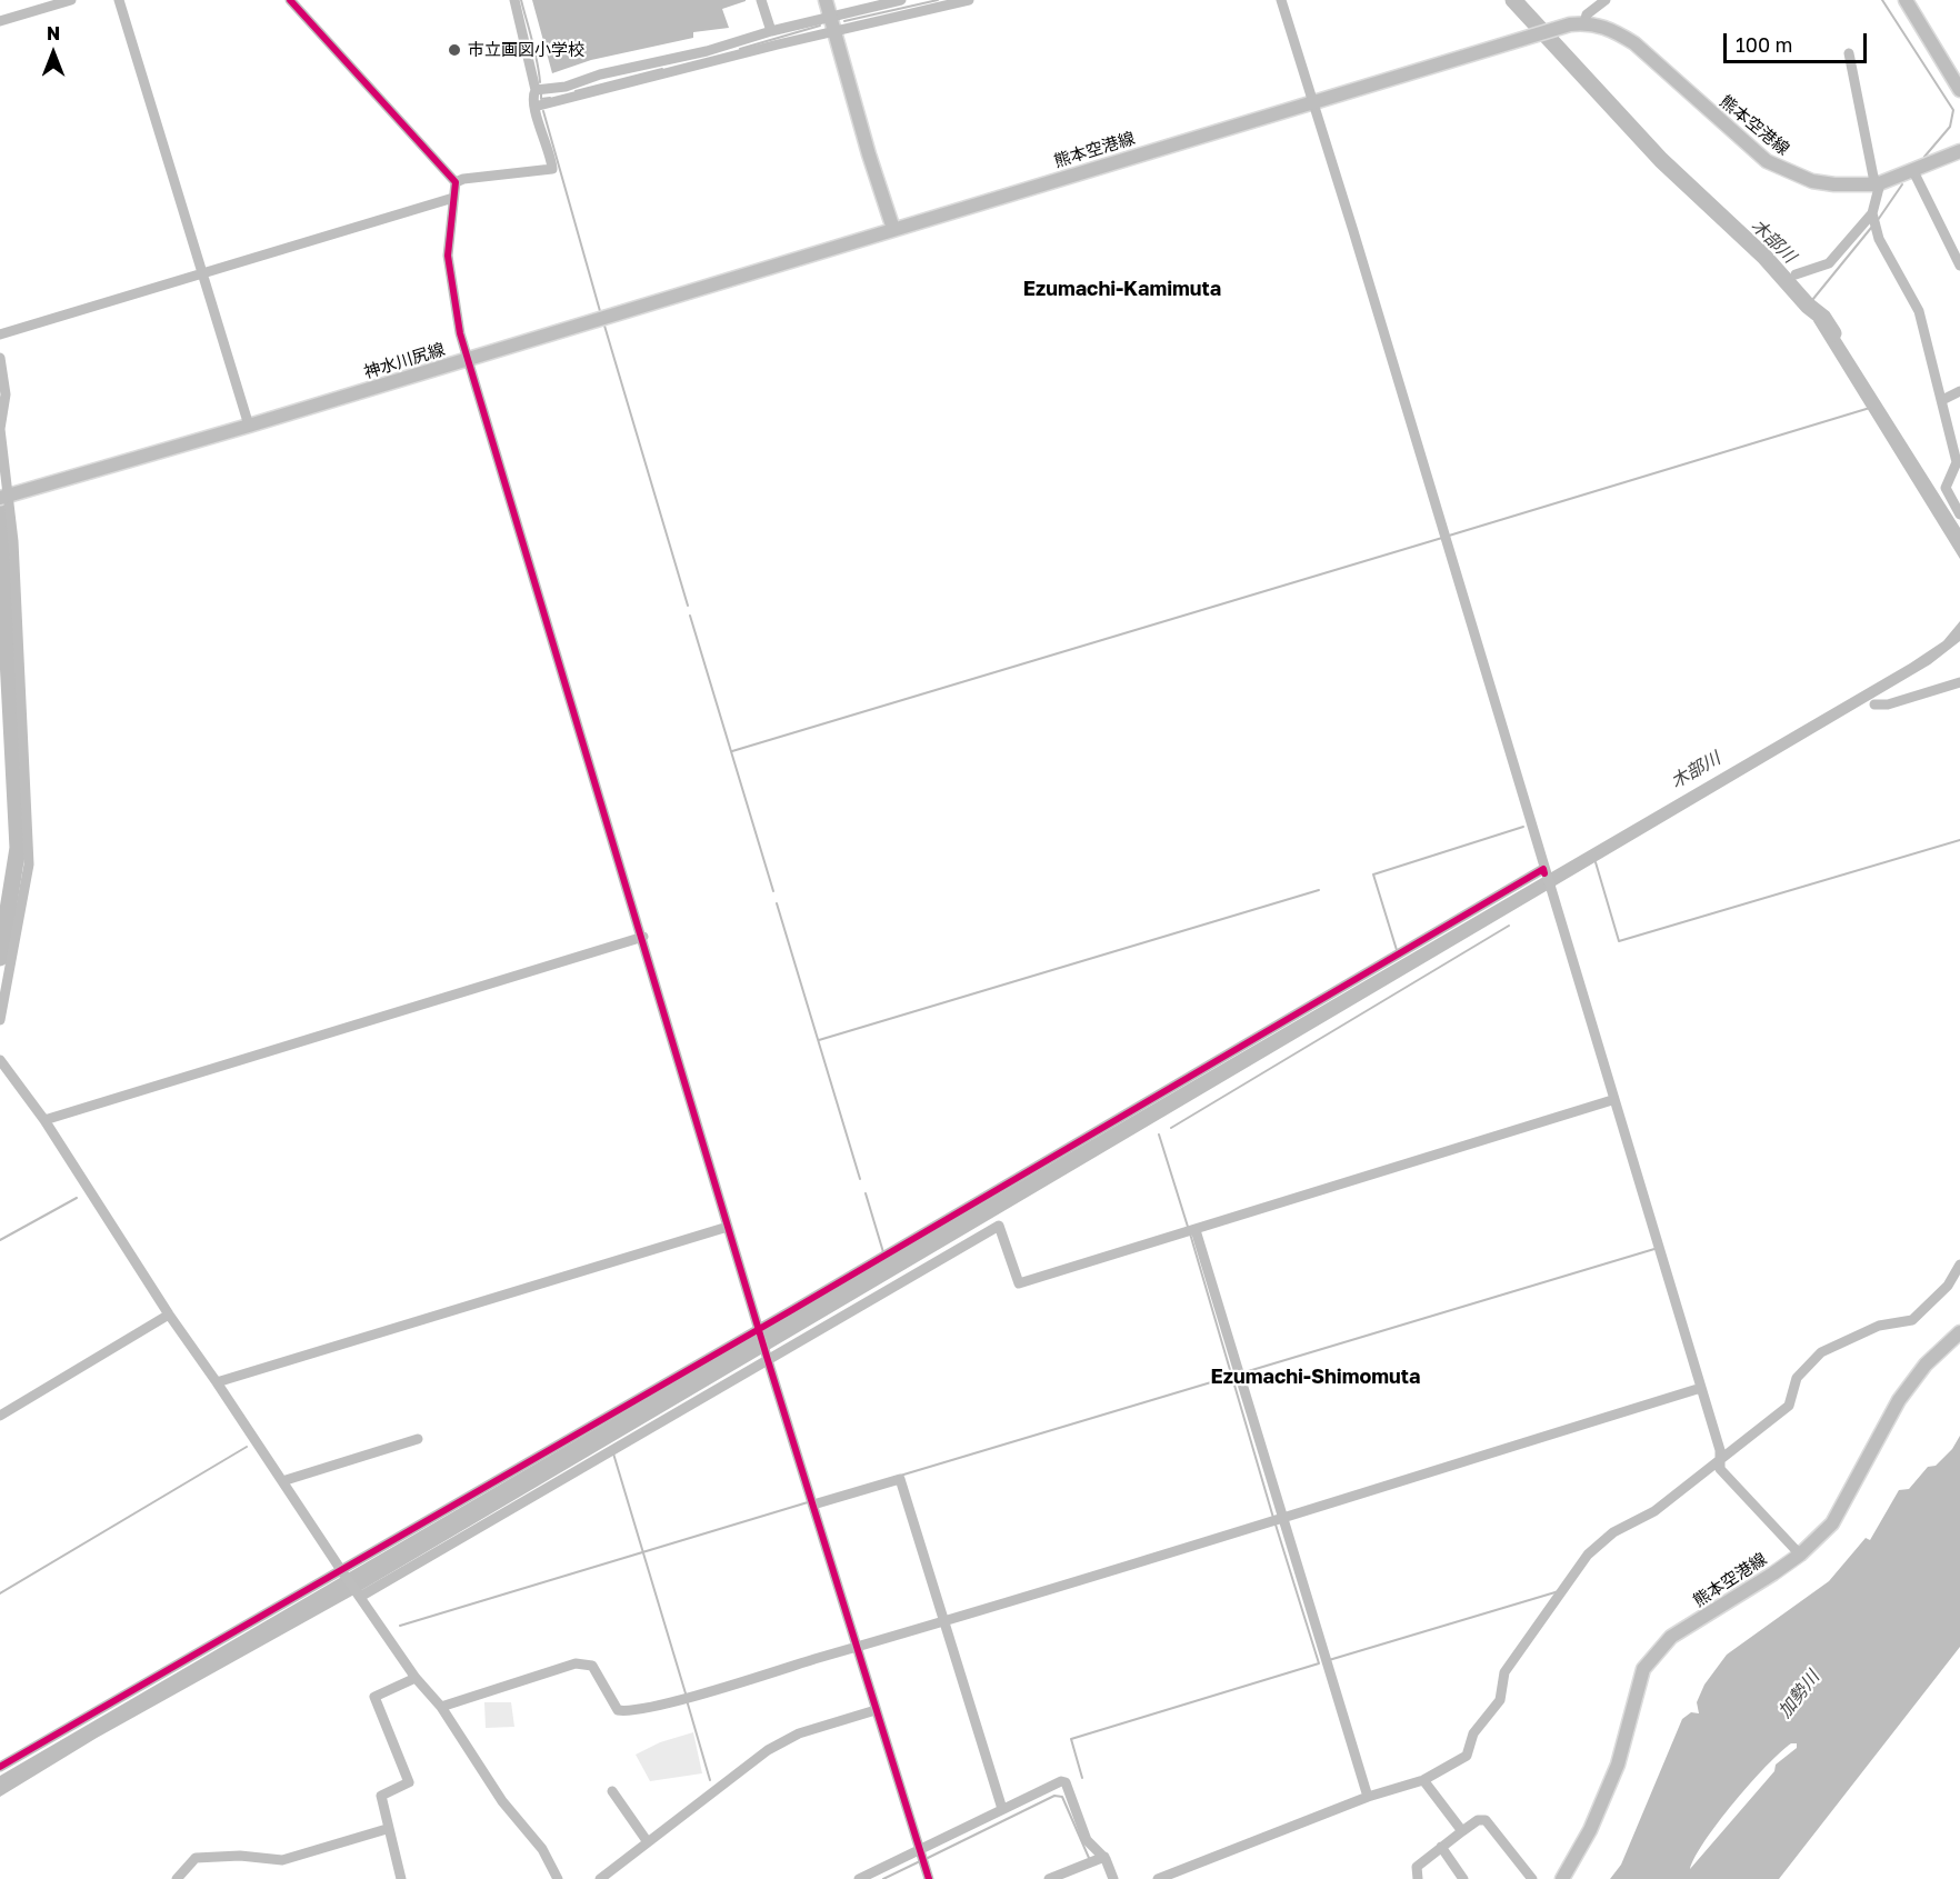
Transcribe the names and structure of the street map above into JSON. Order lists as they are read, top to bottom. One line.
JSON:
{"streets":{"main road":["熊本空港線","神水川尻線"]},"crossings":[["熊本空港線","神水川尻線"]],"districts":["Ezumachi-Kamimuta","Ezumachi-Shimomuta"],"water":["木部川","加勢川"],"places":["市立画図小学校"],"scale_bar":"100 m","north":"top"}
